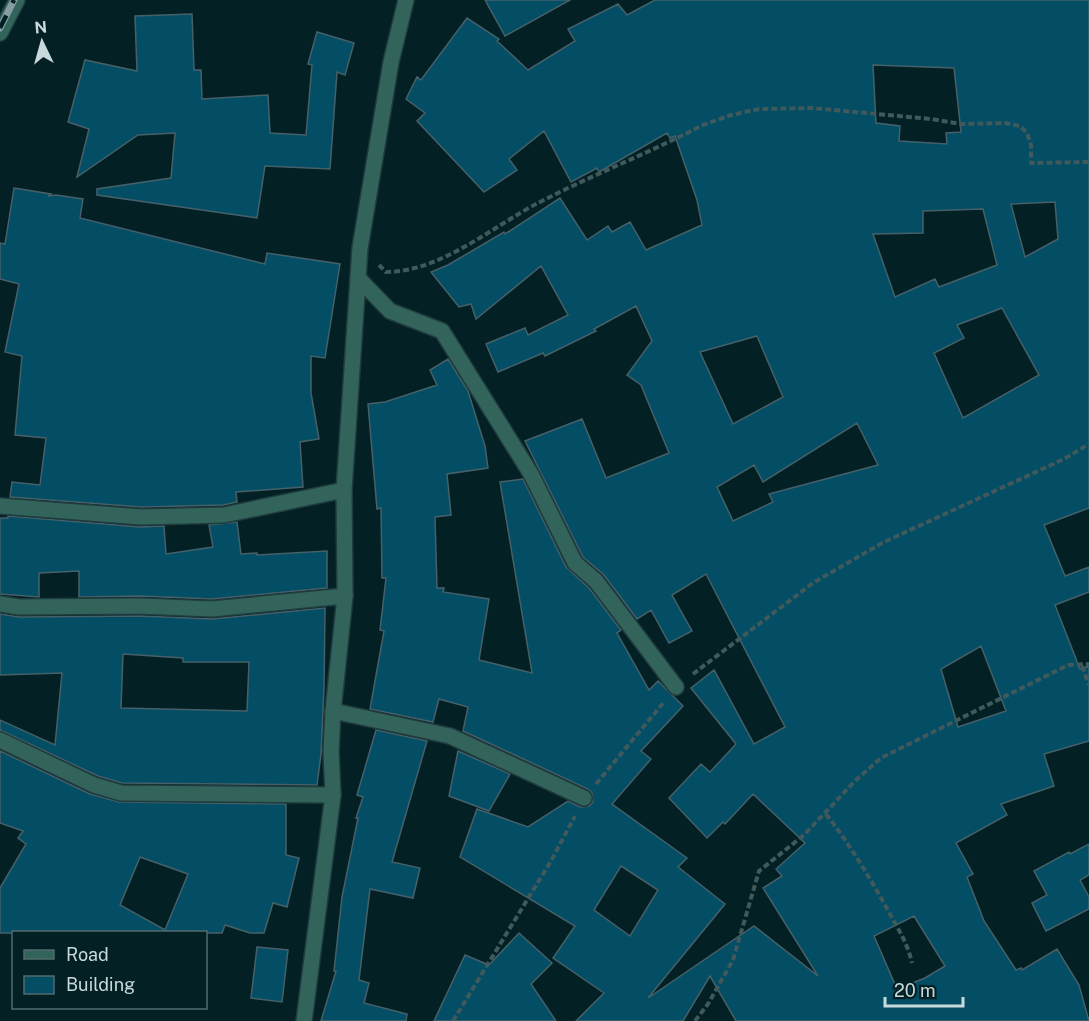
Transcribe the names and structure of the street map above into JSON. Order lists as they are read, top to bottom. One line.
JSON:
{"legend":["Road","Building"],"scale_bar":"20 m","north":"top"}
